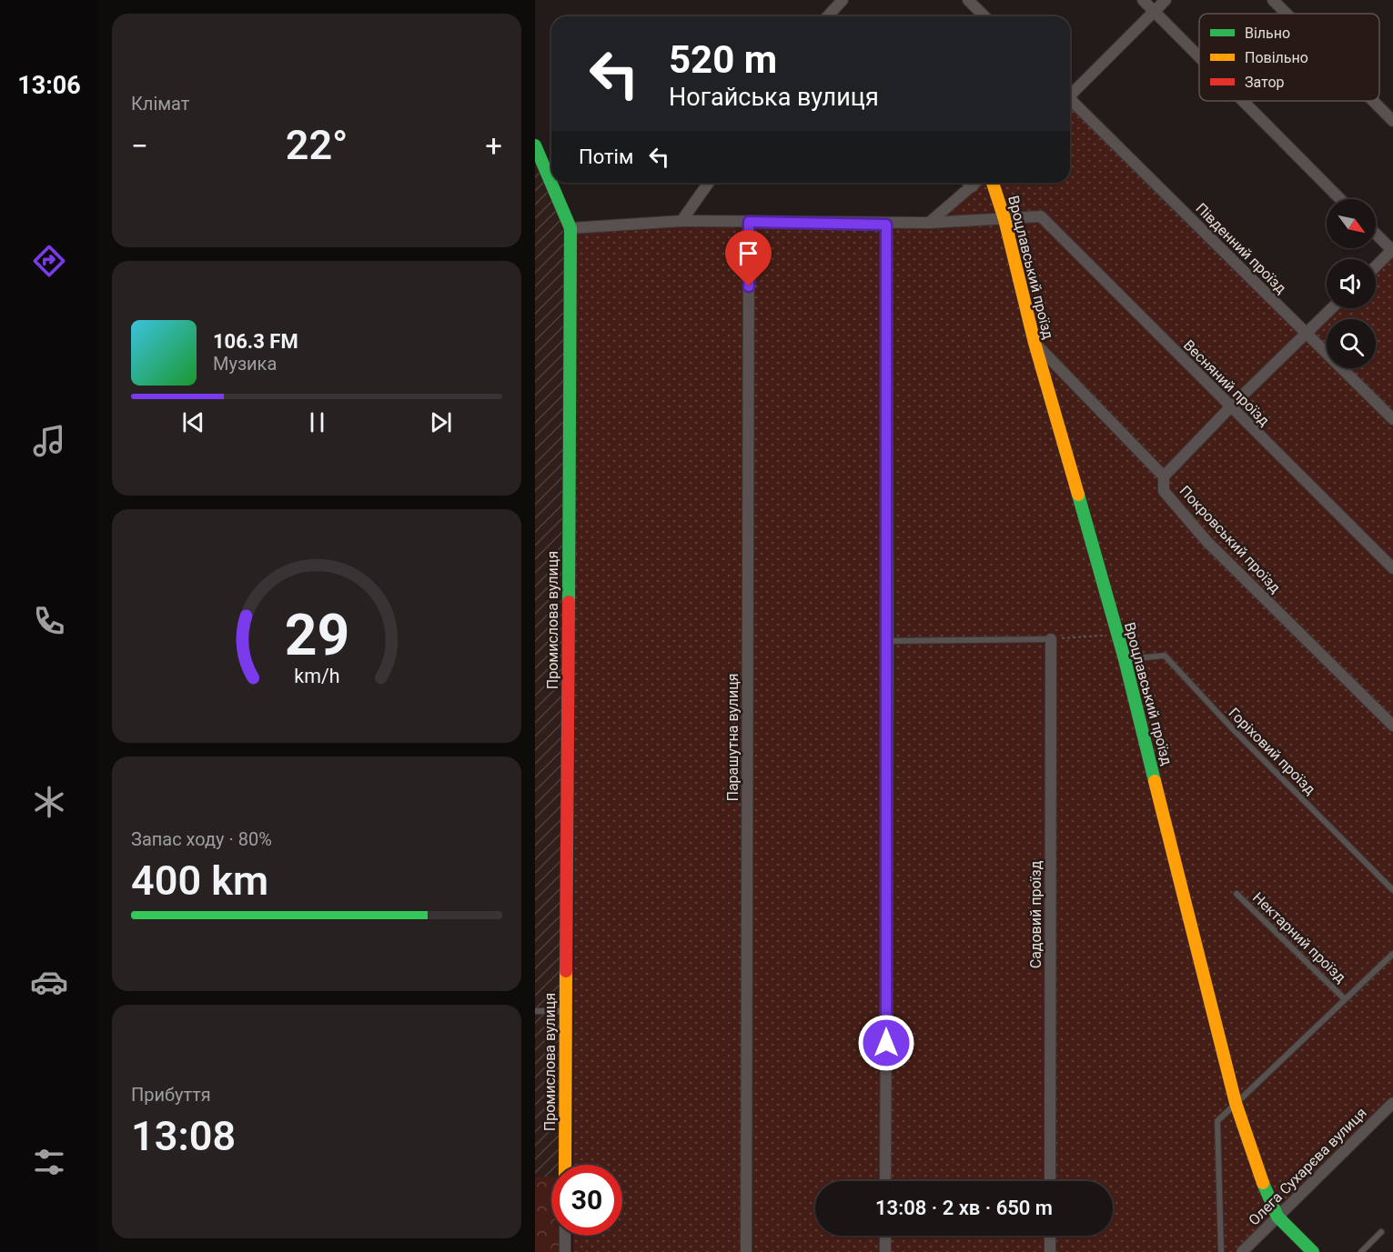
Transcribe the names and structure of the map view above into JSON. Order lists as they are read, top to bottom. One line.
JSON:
{"streets":{"street":["Південний проїзд","Вроцлавський проїзд","Весняний проїзд","Покровський проїзд","Промислова вулиця","Парашутна вулиця","Садовий проїзд","Олега Сухарєва вулиця"],"lane":["Горіховий проїзд","Нектарний проїзд"]},"crossings":[["Вроцлавський проїзд","Весняний проїзд"],["Вроцлавський проїзд","Покровський проїзд"],["Вроцлавський проїзд","Горіховий проїзд"],["Вроцлавський проїзд","Олега Сухарєва вулиця"]],"legend":["Вільно","Повільно","Затор"],"north":"bottom right","page":{"tabs":"13:06","tile":["Клімат",["Запас ходу · 80%","400 km"],["Прибуття","13:08"]],"turn":["520 m","Ногайська вулиця"],"heat":["−","22°","+"],"then":"Потім","song":["106.3 FM","Музика"],"limit":"30","trip":"13:08 · 2 хв · 650 m","gauge":["29","km/h"]}}
